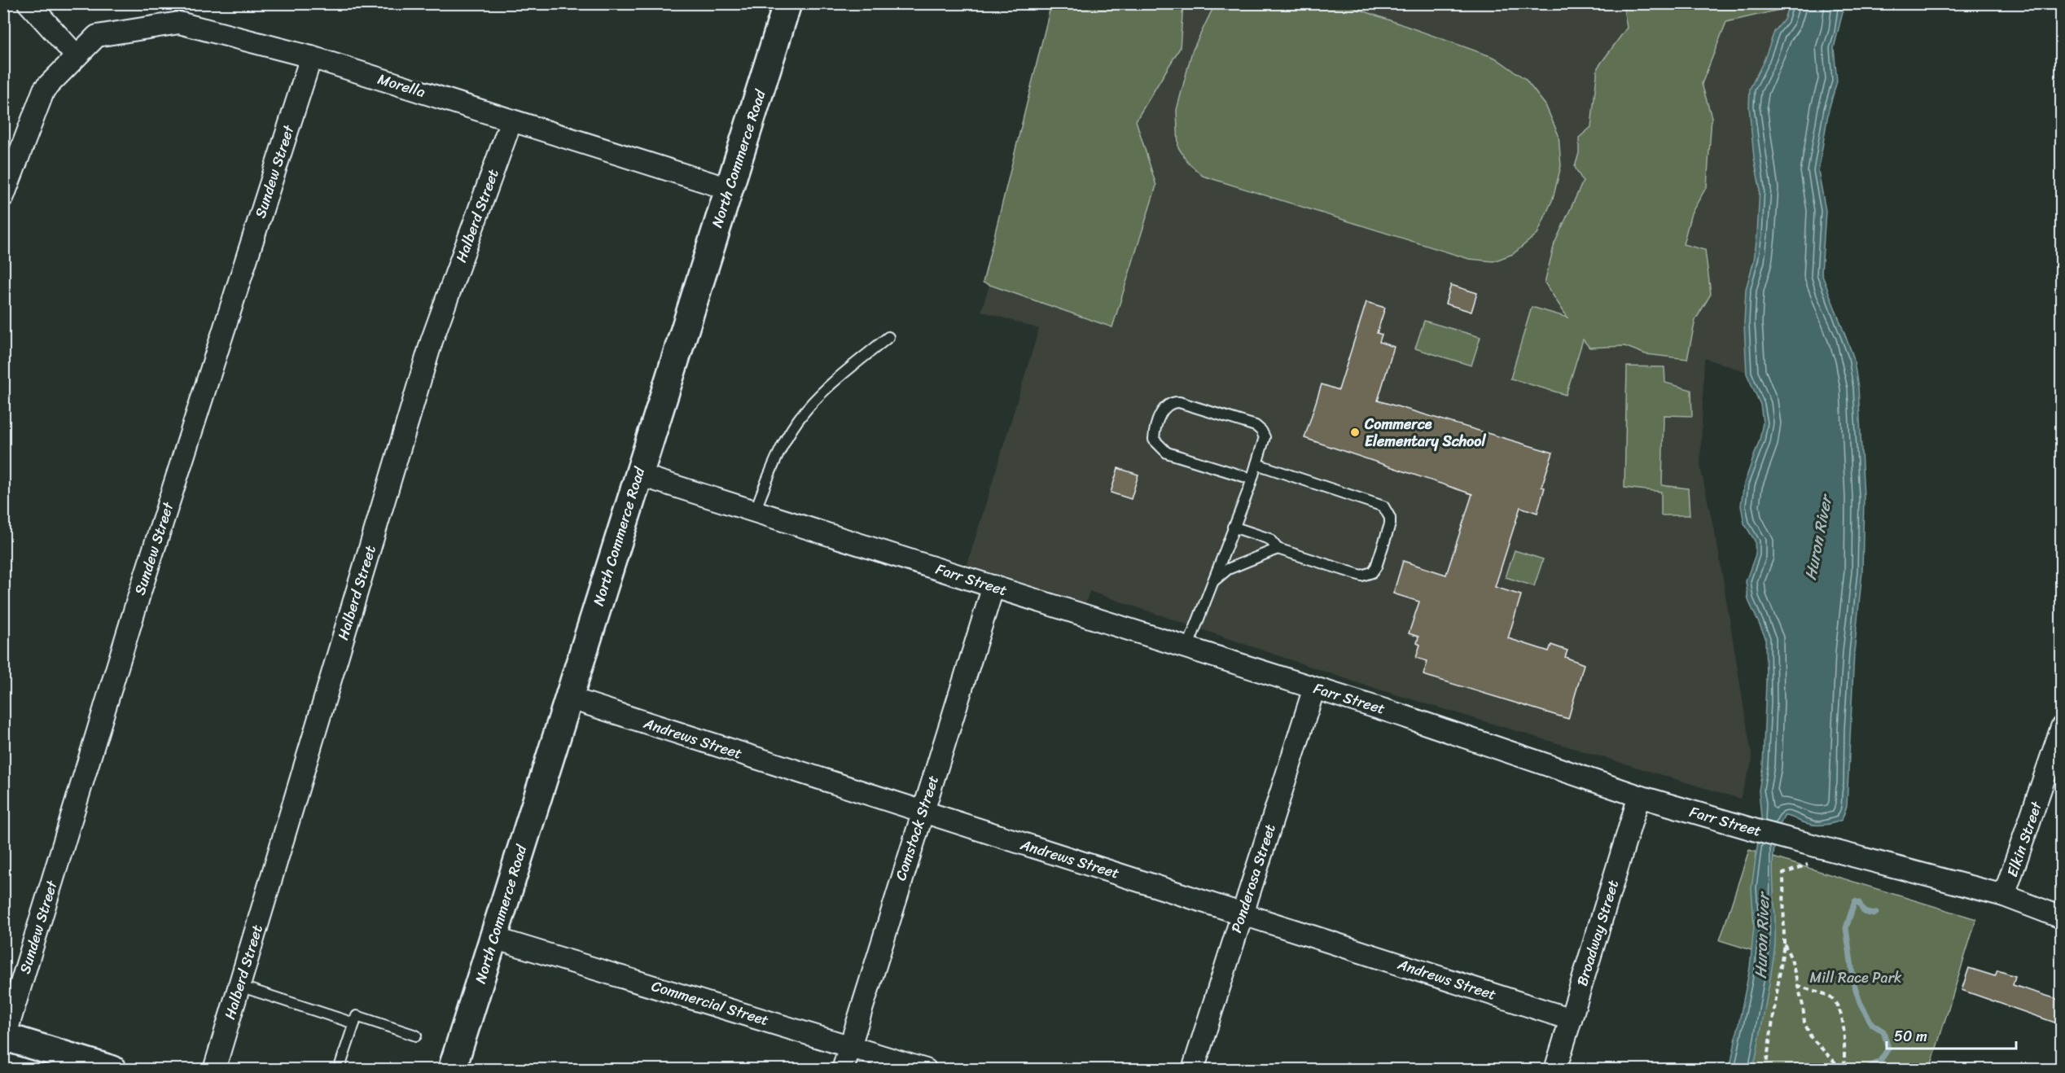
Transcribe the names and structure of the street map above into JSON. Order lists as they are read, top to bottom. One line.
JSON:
{"streets":{"main road":["North Commerce Road"],"street":["Morella","Sundew Street","Halberd Street","Farr Street","Andrews Street","Comstock Street","Elkin Street","Ponderosa Street","Broadway Street","Commercial Street"]},"crossings":[["Morella","North Commerce Road"],["Morella","Sundew Street"],["Morella","Halberd Street"],["North Commerce Road","Farr Street"],["North Commerce Road","Andrews Street"],["North Commerce Road","Commercial Street"],["Farr Street","Comstock Street"],["Farr Street","Elkin Street"],["Farr Street","Ponderosa Street"],["Farr Street","Broadway Street"],["Andrews Street","Comstock Street"],["Andrews Street","Ponderosa Street"],["Andrews Street","Broadway Street"],["Comstock Street","Commercial Street"]],"water":["Huron River"],"parks":["Mill Race Park"],"places":["Commerce Elementary School"],"scale_bar":"50 m"}
